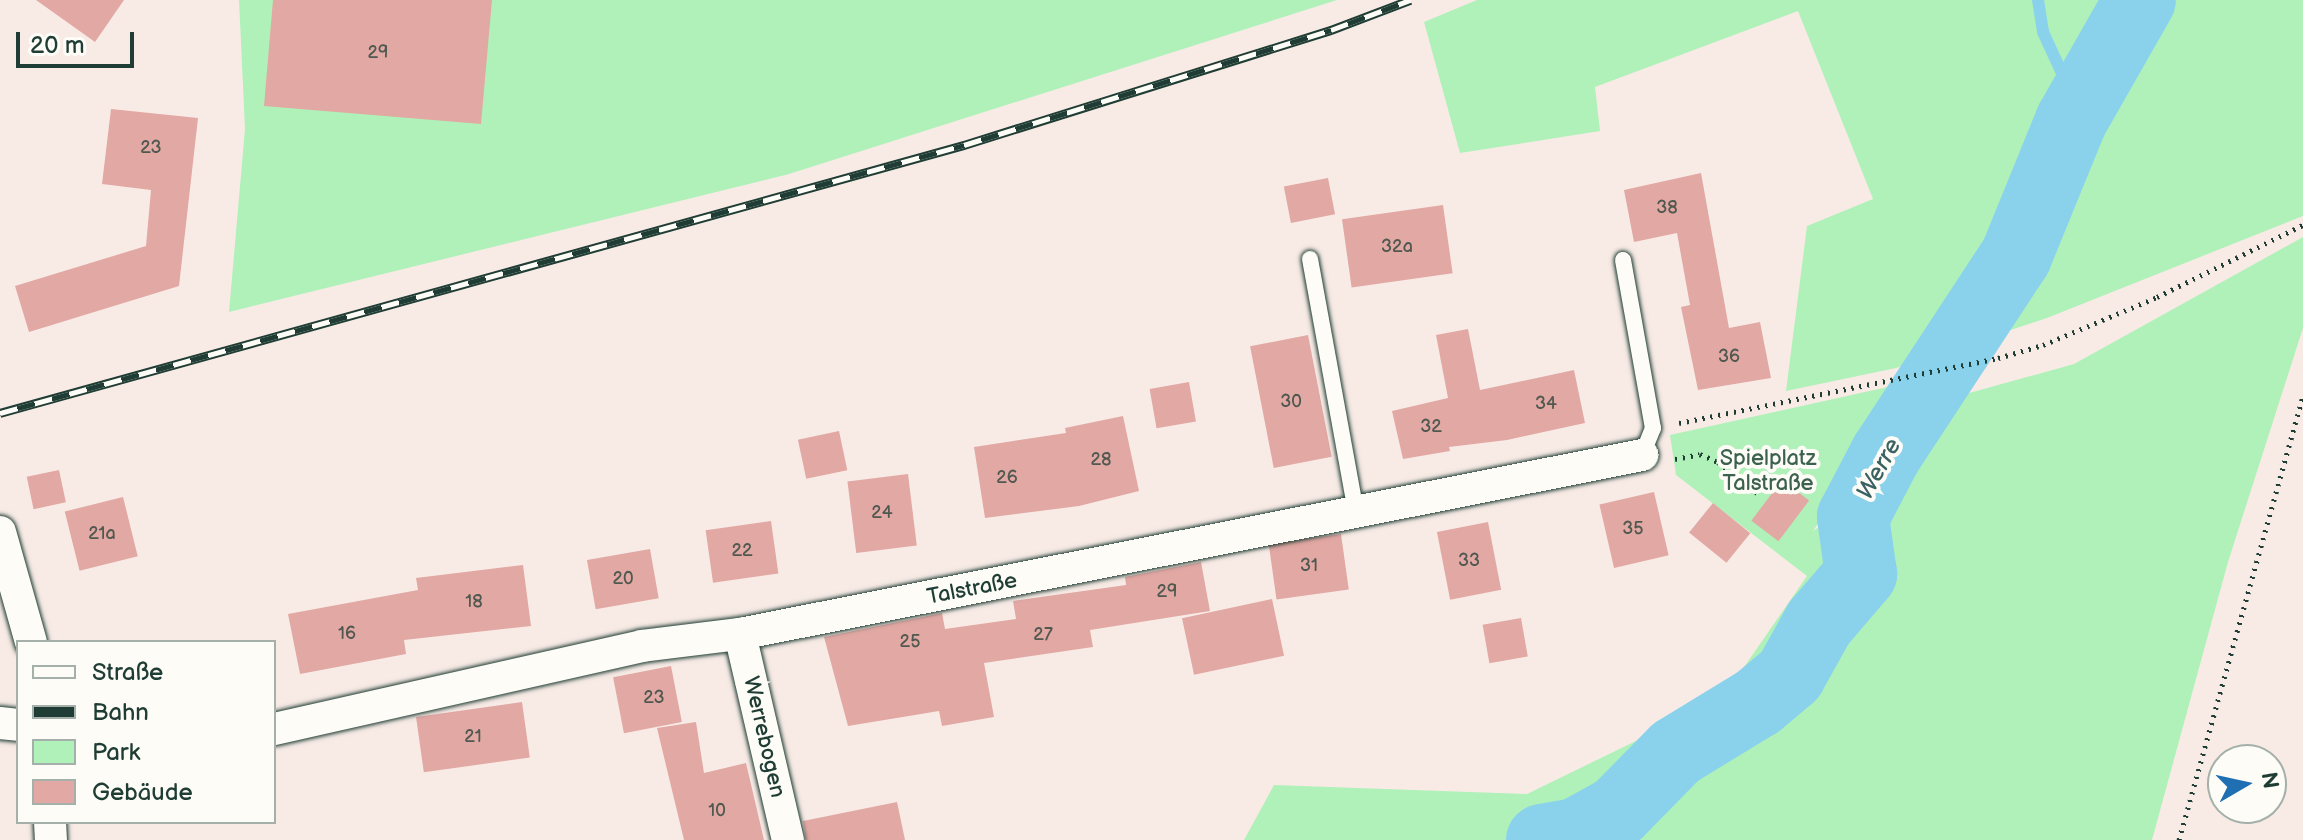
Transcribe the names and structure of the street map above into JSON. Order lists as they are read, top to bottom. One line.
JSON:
{"streets":{"street":["Talstraße","Werrebogen"]},"crossings":[["Talstraße","Werrebogen"]],"water":["Werre"],"parks":["Spielplatz Talstraße"],"house_numbers":["29","23","38","32a","36","30","34","32","28","26","24","35","21a","22","33","31","20","29","18","16","27","25","23","21","10"],"legend":["Straße","Bahn","Park","Gebäude"],"scale_bar":"20 m","north":"right"}
